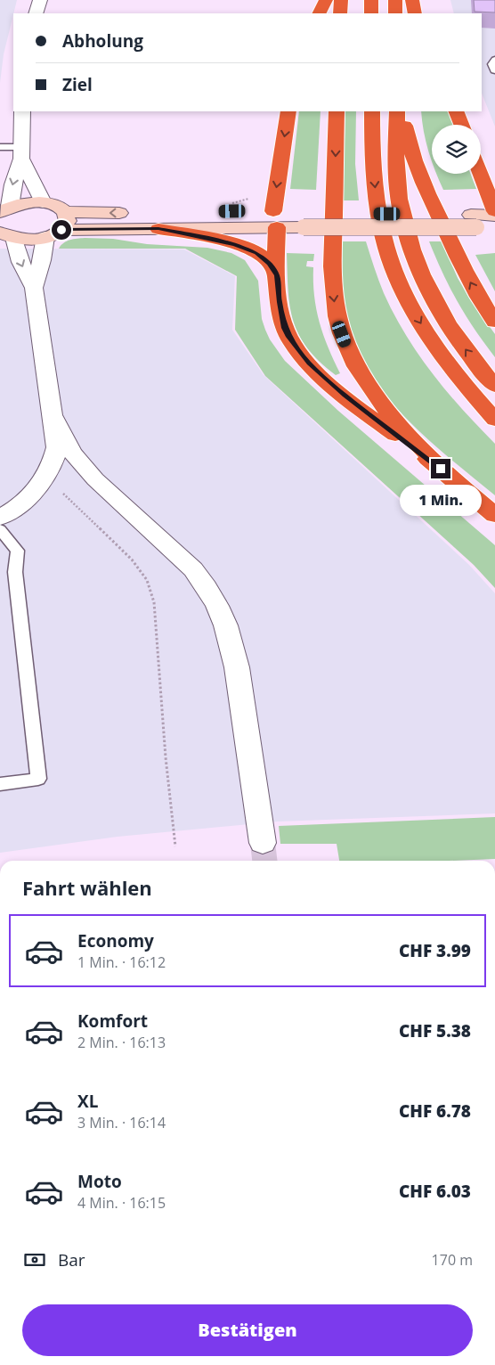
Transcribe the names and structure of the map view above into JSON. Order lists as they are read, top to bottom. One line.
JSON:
{"page":{"banner":["Abholung","Ziel"],"bubble":"1 Min.","heading":"Fahrt wählen","list":[{"name":"Economy","note":"1 Min. · 16:12","value":"CHF 3.99"},{"name":"Komfort","note":"2 Min. · 16:13","value":"CHF 5.38"},{"name":"XL","note":"3 Min. · 16:14","value":"CHF 6.78"},{"name":"Moto","note":"4 Min. · 16:15","value":"CHF 6.03"}],"pay":["Bar","170 m"],"buttons":"Bestätigen"}}
